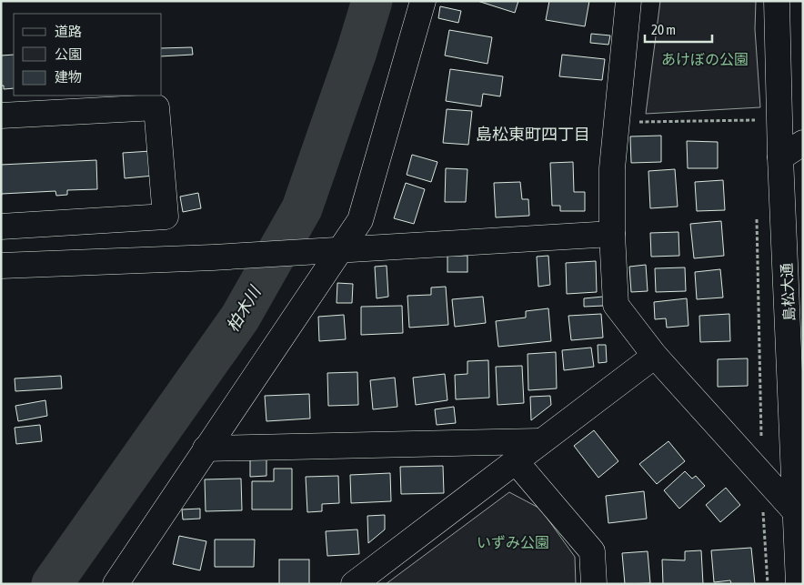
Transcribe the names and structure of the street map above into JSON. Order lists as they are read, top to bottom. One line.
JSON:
{"streets":{"street":["島松大通"]},"districts":["島松東町四丁目"],"water":["柏木川"],"parks":["あけぼの公園","いずみ公園"],"legend":["道路","公園","建物"],"scale_bar":"20 m"}
